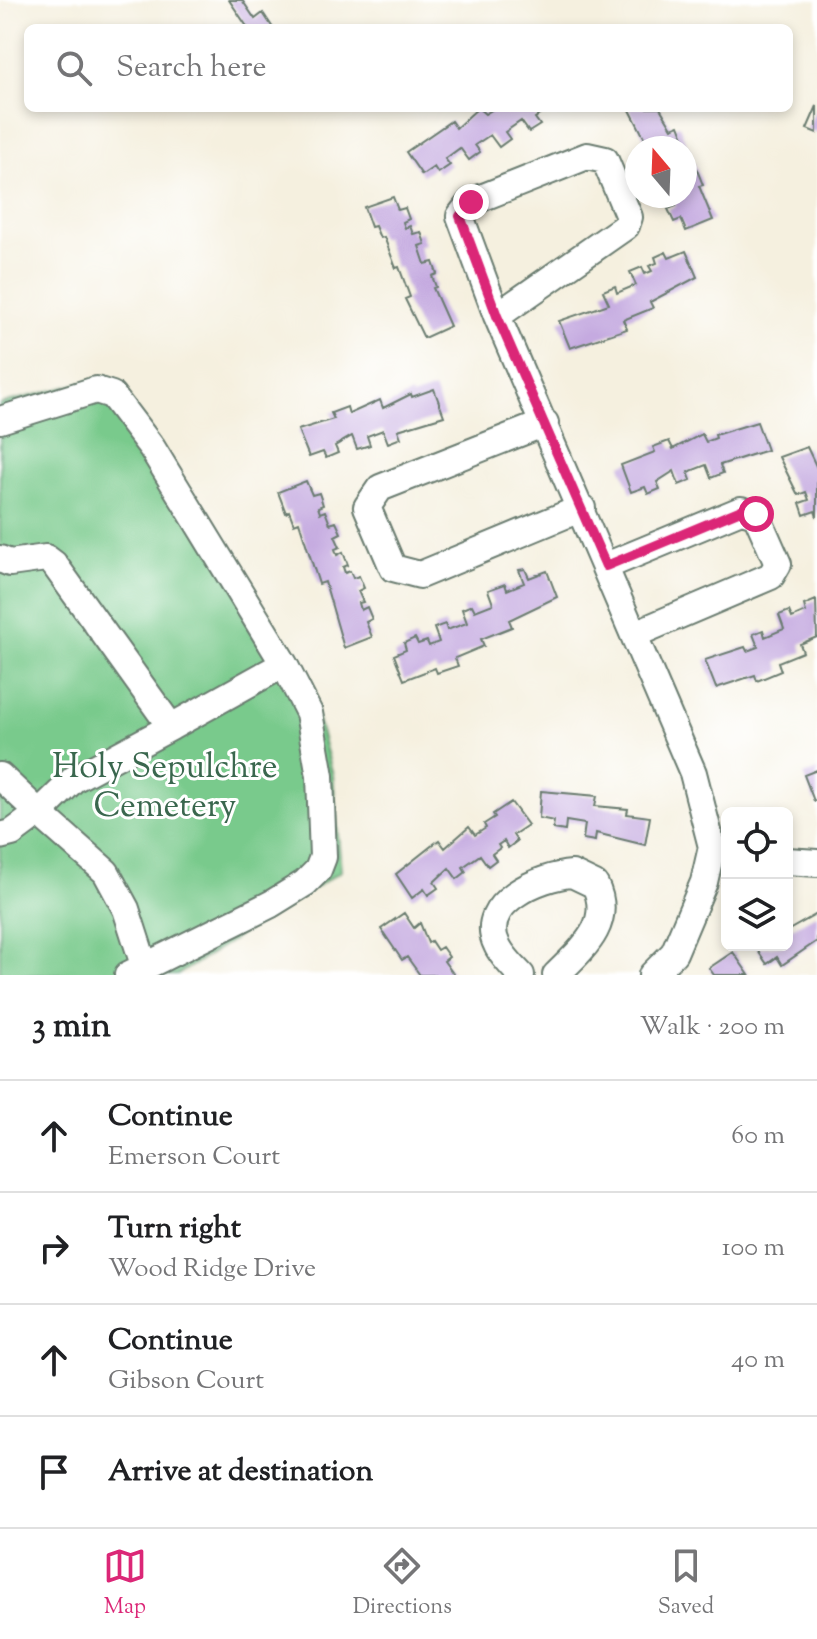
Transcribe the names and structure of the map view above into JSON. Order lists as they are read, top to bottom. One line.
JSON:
{"parks":["Holy Sepulchre Cemetery"],"north":"top","page":{"search":"Search here","heading":["3 min","Walk · 200 m"],"list":[["Continue","Emerson Court","60 m"],["Turn right","Wood Ridge Drive","100 m"],["Continue","Gibson Court","40 m"],"Arrive at destination"],"nav":["Map","Directions","Saved"]}}
